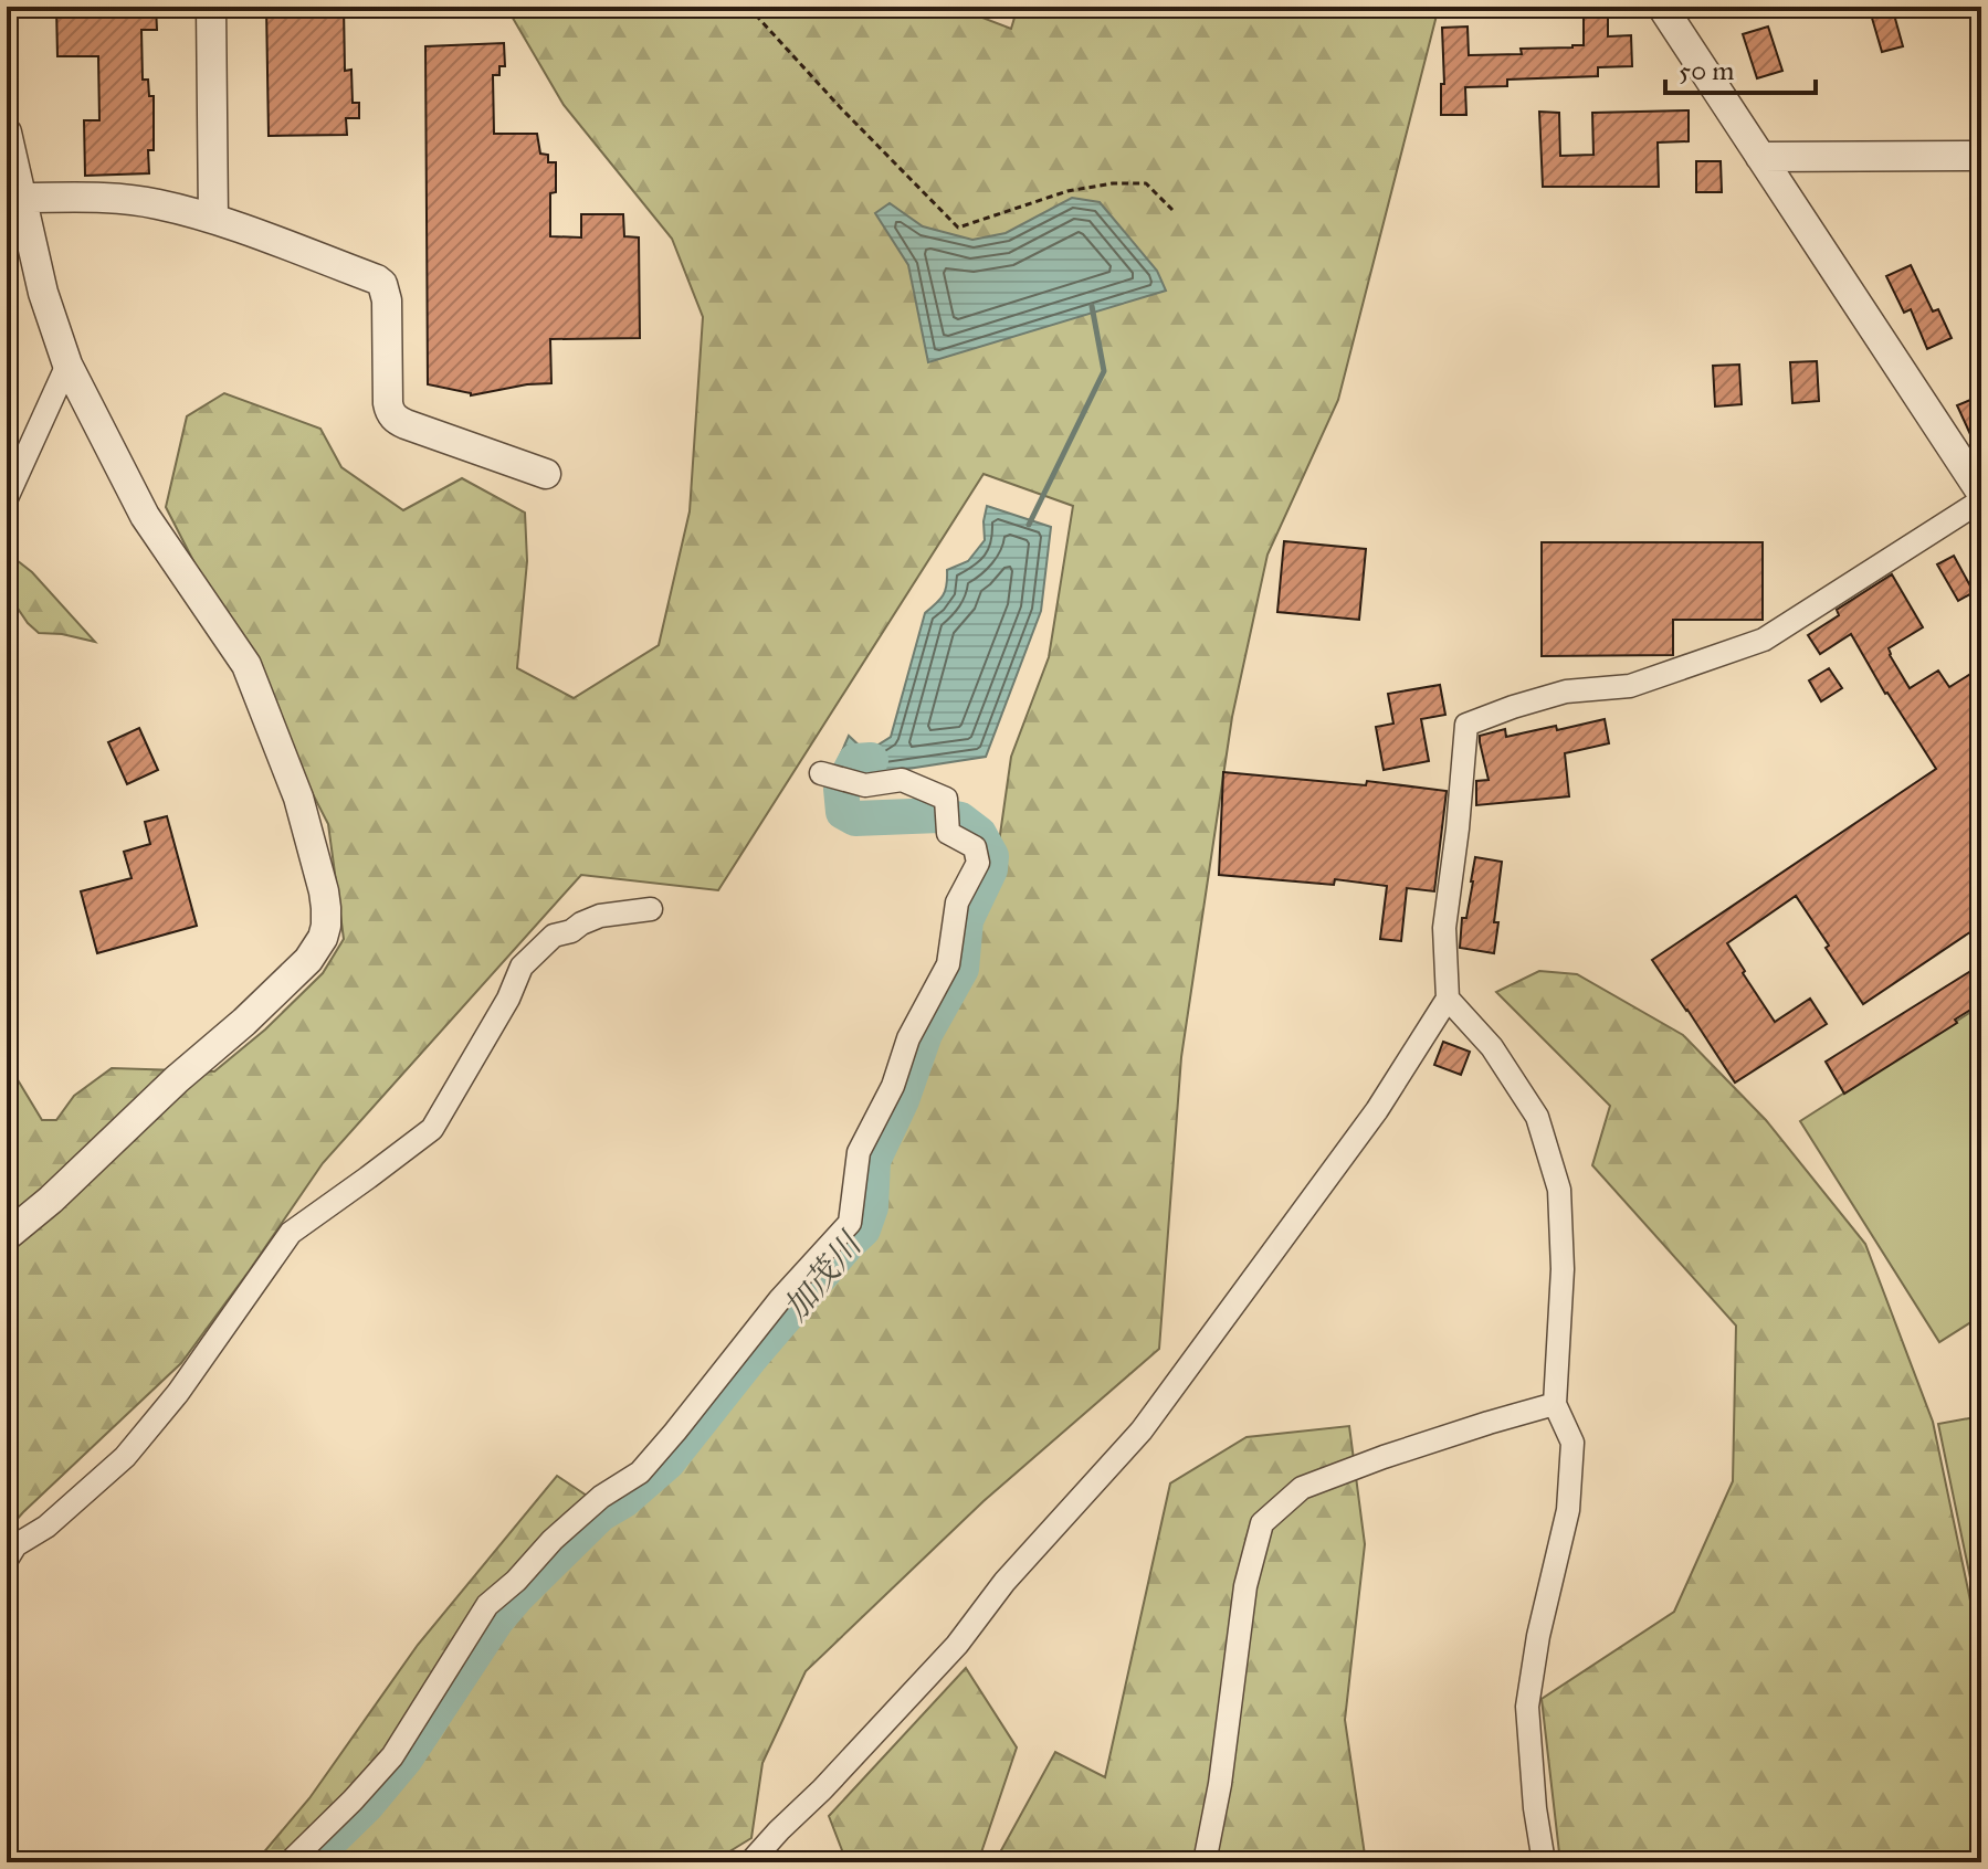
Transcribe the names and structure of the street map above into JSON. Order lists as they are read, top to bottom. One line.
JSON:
{"water":["加茂川"],"scale_bar":"50 m"}
